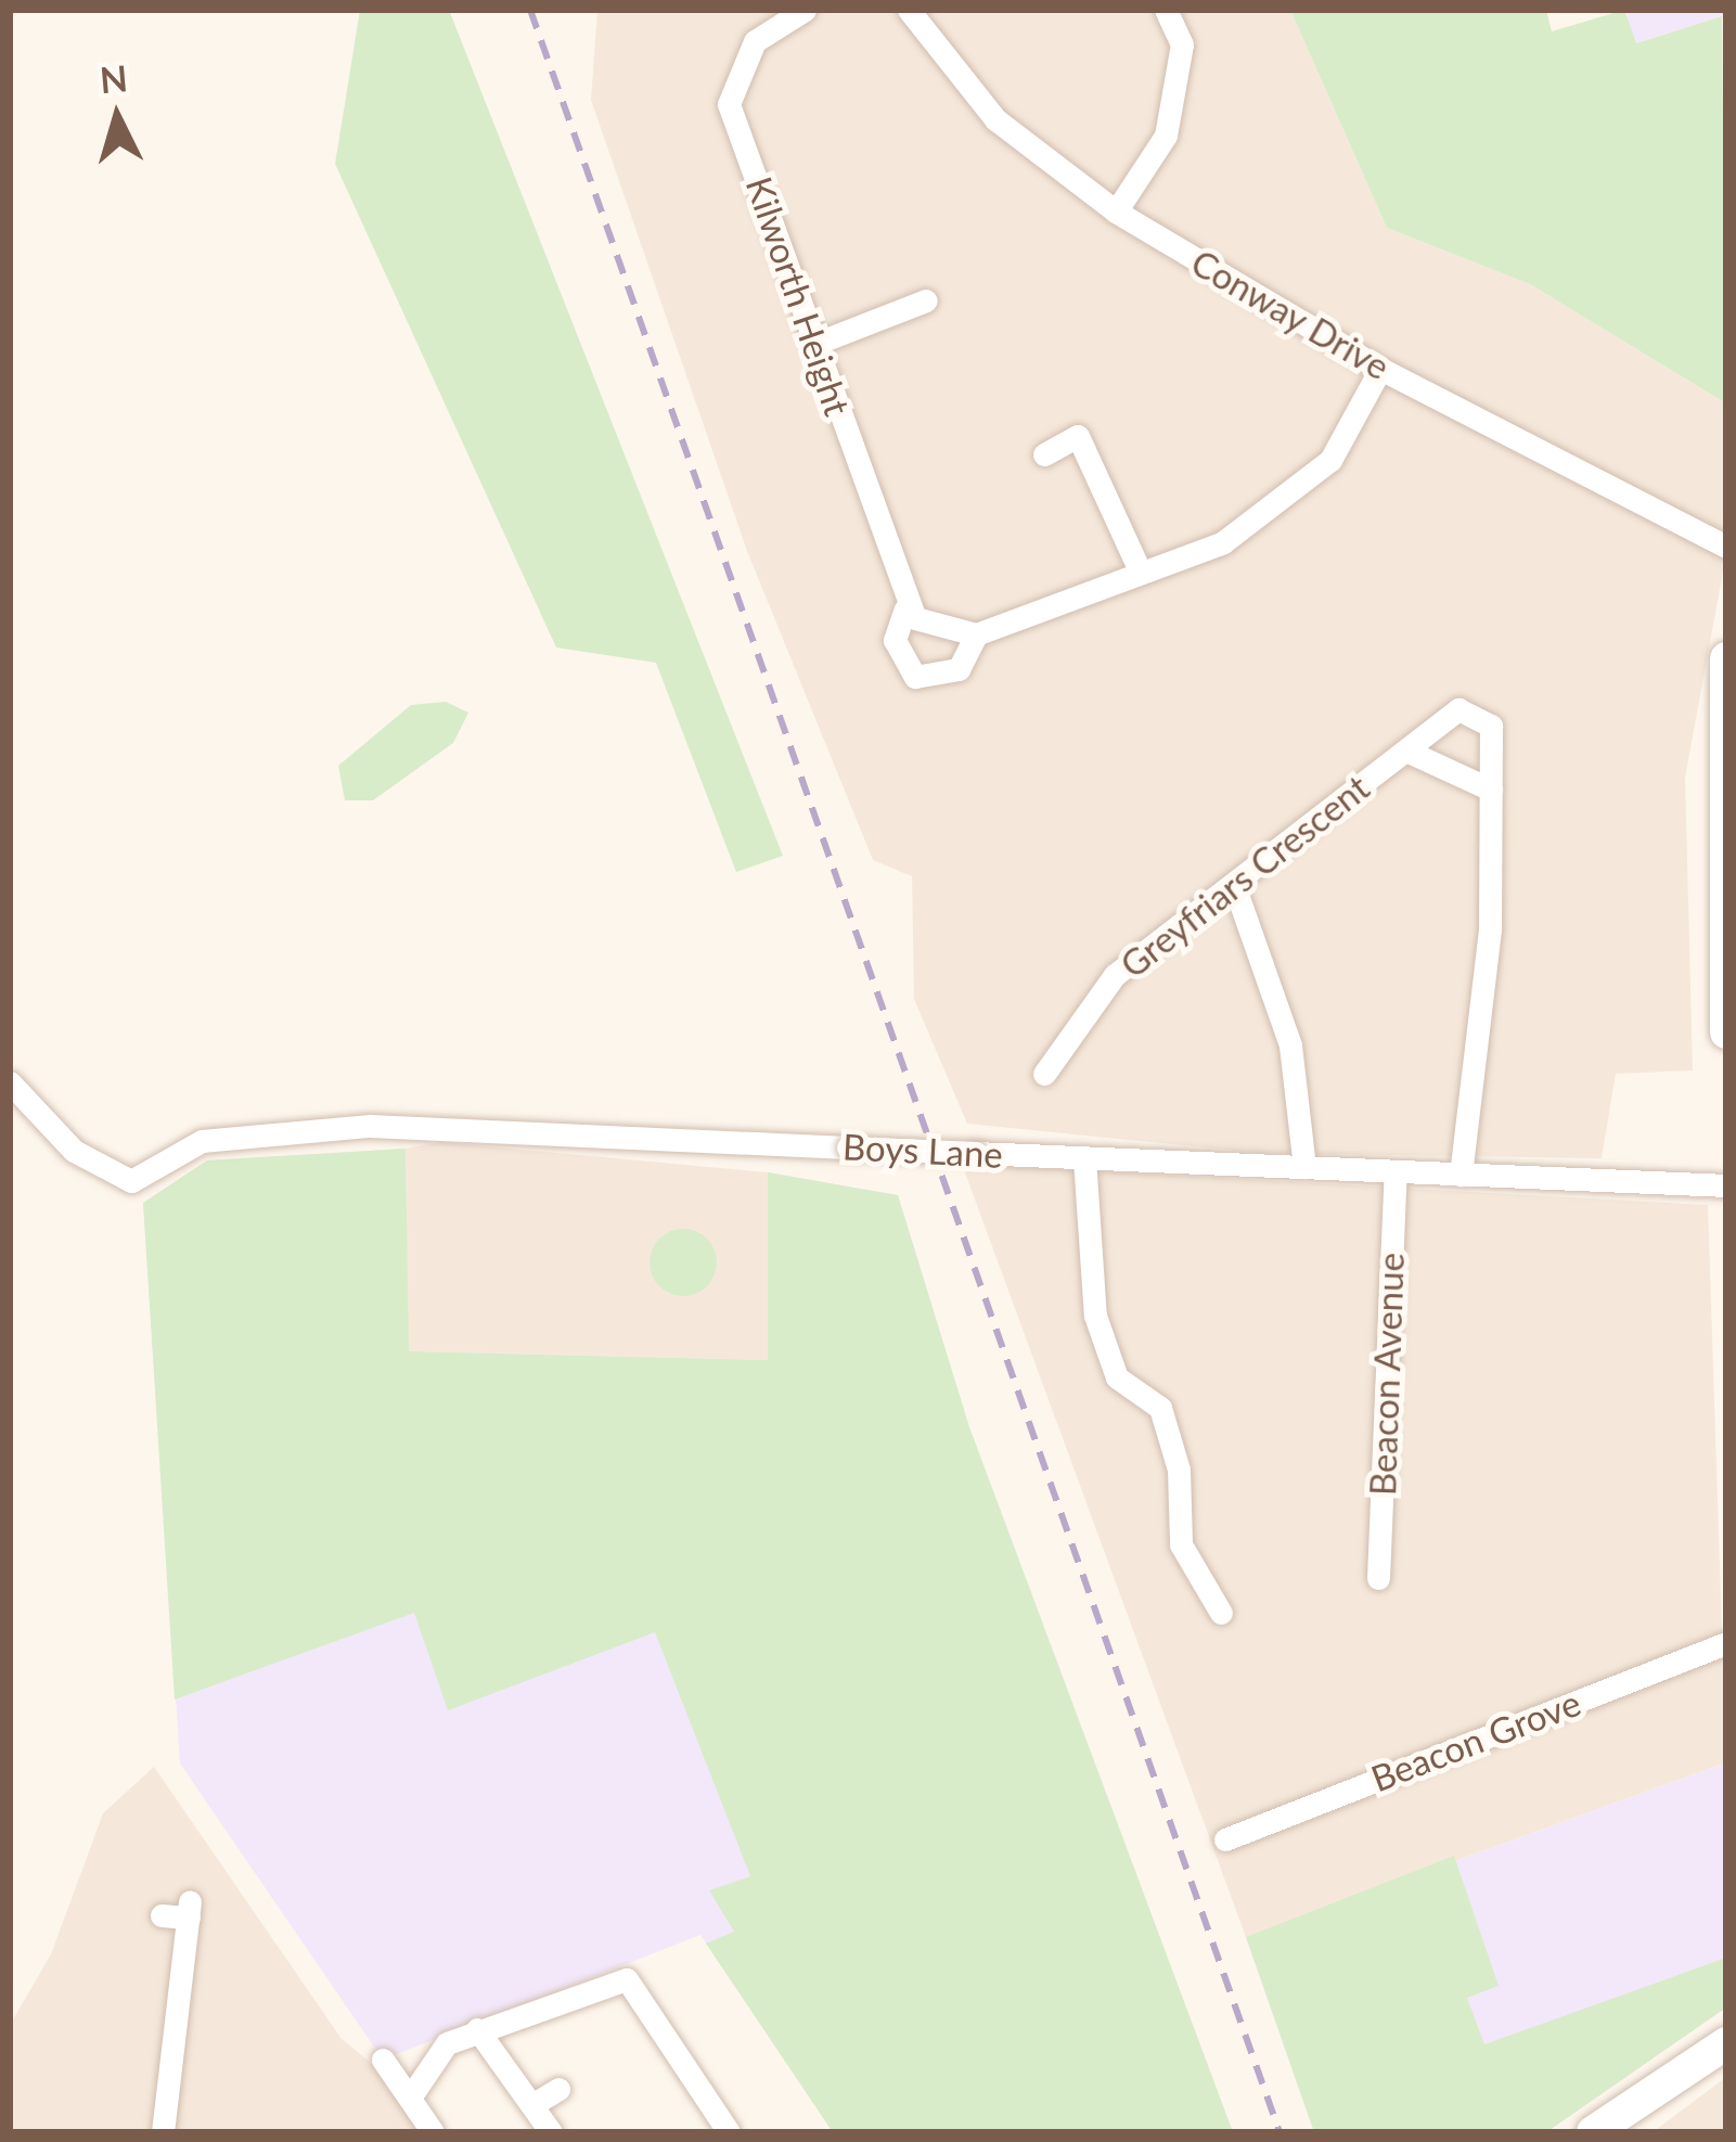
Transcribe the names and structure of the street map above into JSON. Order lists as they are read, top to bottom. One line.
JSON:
{"streets":{"street":["Kilworth Height","Conway Drive","Greyfriars Crescent","Boys Lane","Beacon Avenue","Beacon Grove"]},"crossings":[["Kilworth Height","Conway Drive"],["Greyfriars Crescent","Boys Lane"],["Boys Lane","Beacon Avenue"]],"north":"top"}
